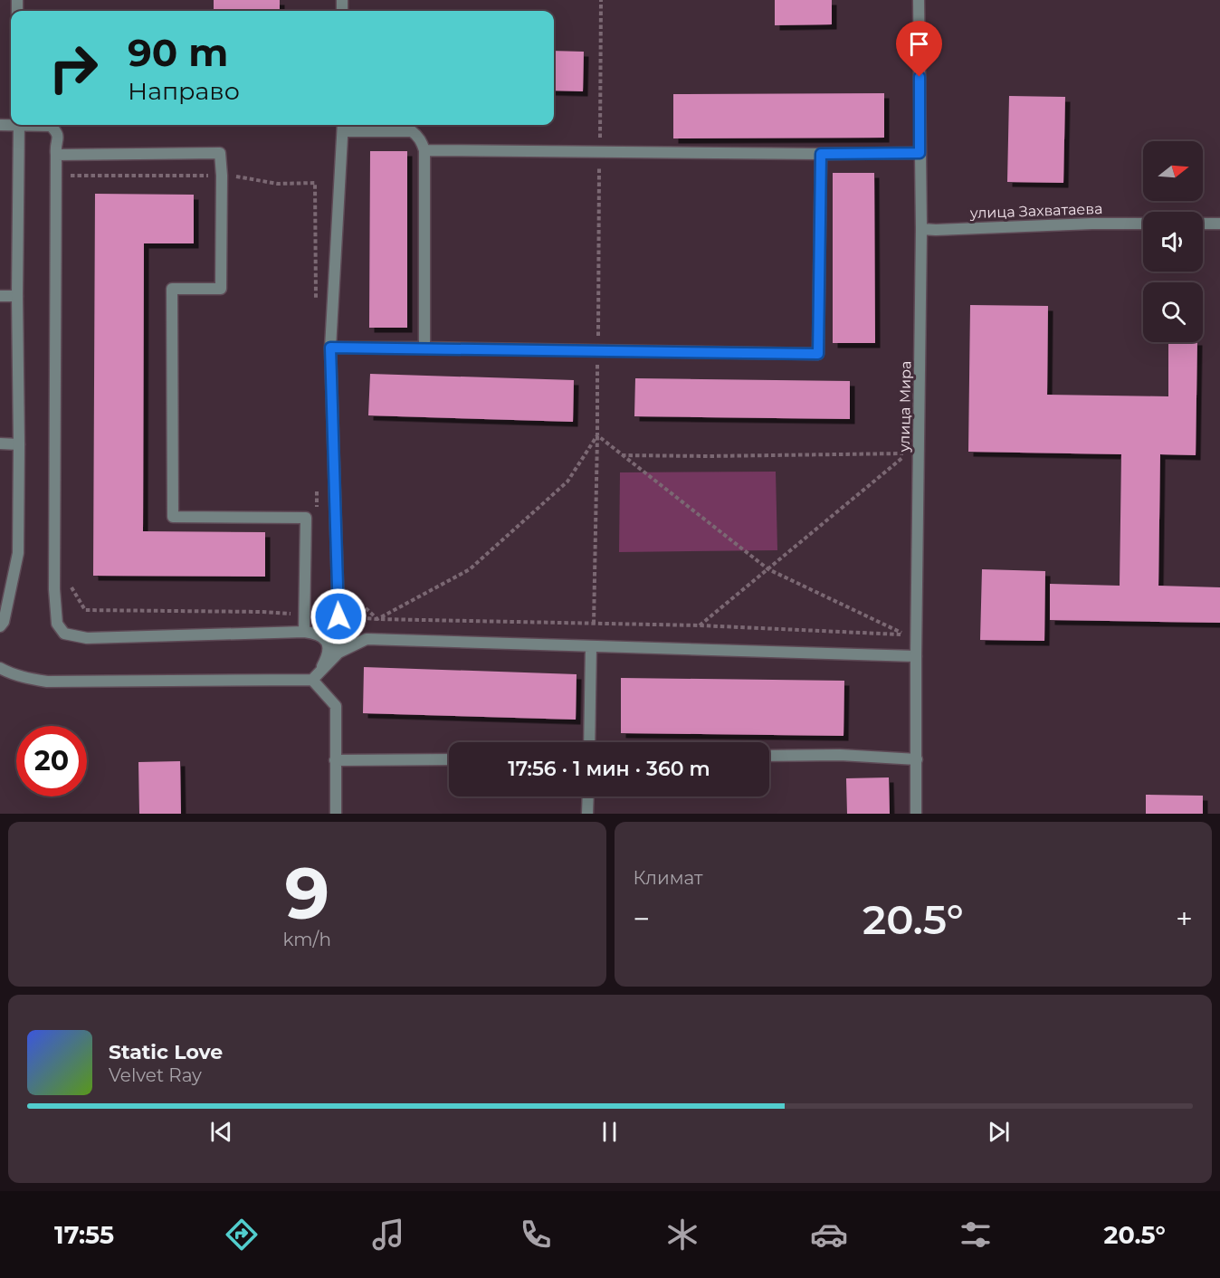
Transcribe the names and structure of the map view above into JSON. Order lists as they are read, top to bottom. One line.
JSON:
{"streets":{"street":["улица Захватаева","улица Мира"]},"crossings":[["улица Захватаева","улица Мира"]],"north":"right","page":{"turn":["90 m","Направо"],"limit":"20","trip":"17:56 · 1 мин · 360 m","tile":[["9","km/h"],"Климат"],"heat":["−","20.5°","+"],"song":["Static Love","Velvet Ray"],"tabs":["17:55","20.5°"]}}
